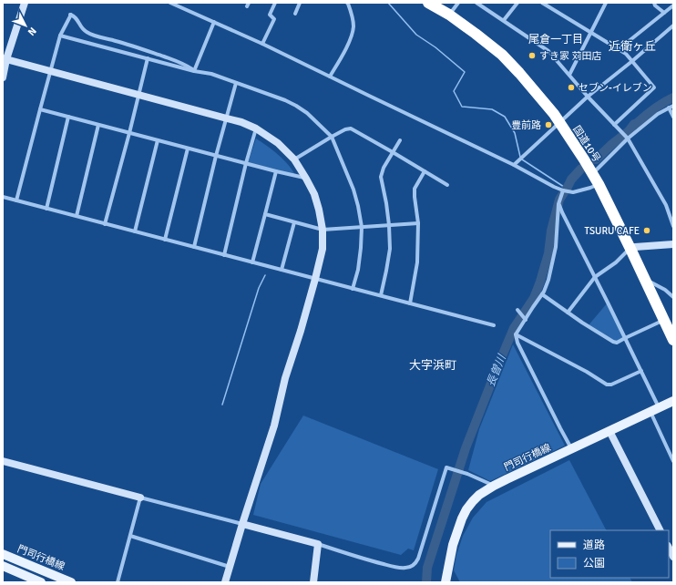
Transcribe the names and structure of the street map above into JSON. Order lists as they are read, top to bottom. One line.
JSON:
{"streets":{"highway":["国道10号"],"main road":["門司行橋線"]},"districts":["尾倉一丁目","近衛ヶ丘","大字浜町"],"water":["長曽川"],"places":["すき家 苅田店","セブン-イレブン","豊前路","TSURU CAFE"],"legend":["道路","公園"],"north":"bottom right"}
